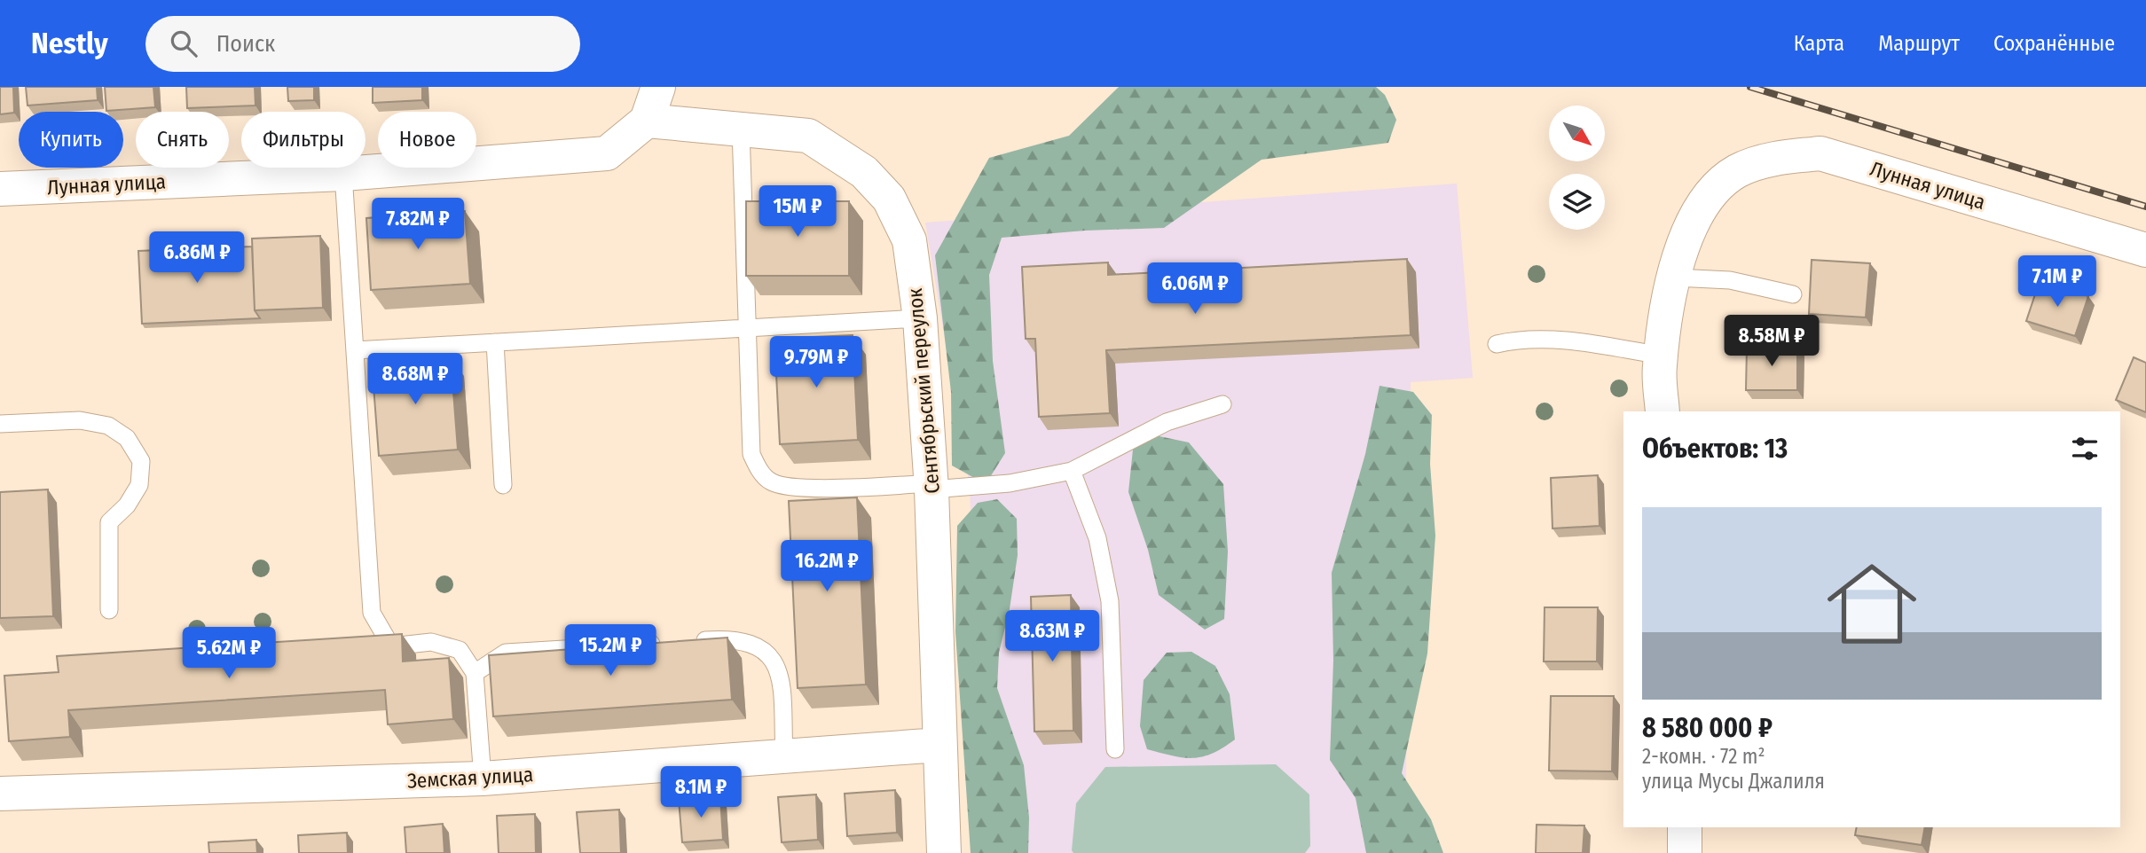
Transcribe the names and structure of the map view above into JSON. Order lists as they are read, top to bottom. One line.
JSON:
{"streets":{"street":["Лунная улица","Сентябрьский переулок","Земская улица"]},"crossings":[["Лунная улица","Сентябрьский переулок"],["Сентябрьский переулок","Земская улица"]],"north":"bottom right","page":{"header":"Nestly","search":"Поиск","nav":["Карта","Маршрут","Сохранённые"],"chip":["Купить","Снять","Фильтры","Новое"],"price":["15M ₽","7.82M ₽","6.86M ₽","7.1M ₽","6.06M ₽","8.58M ₽","9.79M ₽","8.68M ₽","16.2M ₽","8.63M ₽","15.2M ₽","5.62M ₽","8.1M ₽"],"heading":"Объектов: 13","list":[{"name":"8 580 000 ₽","note":"2-комн. · 72 m² · улица Мусы Джалиля"}]}}
